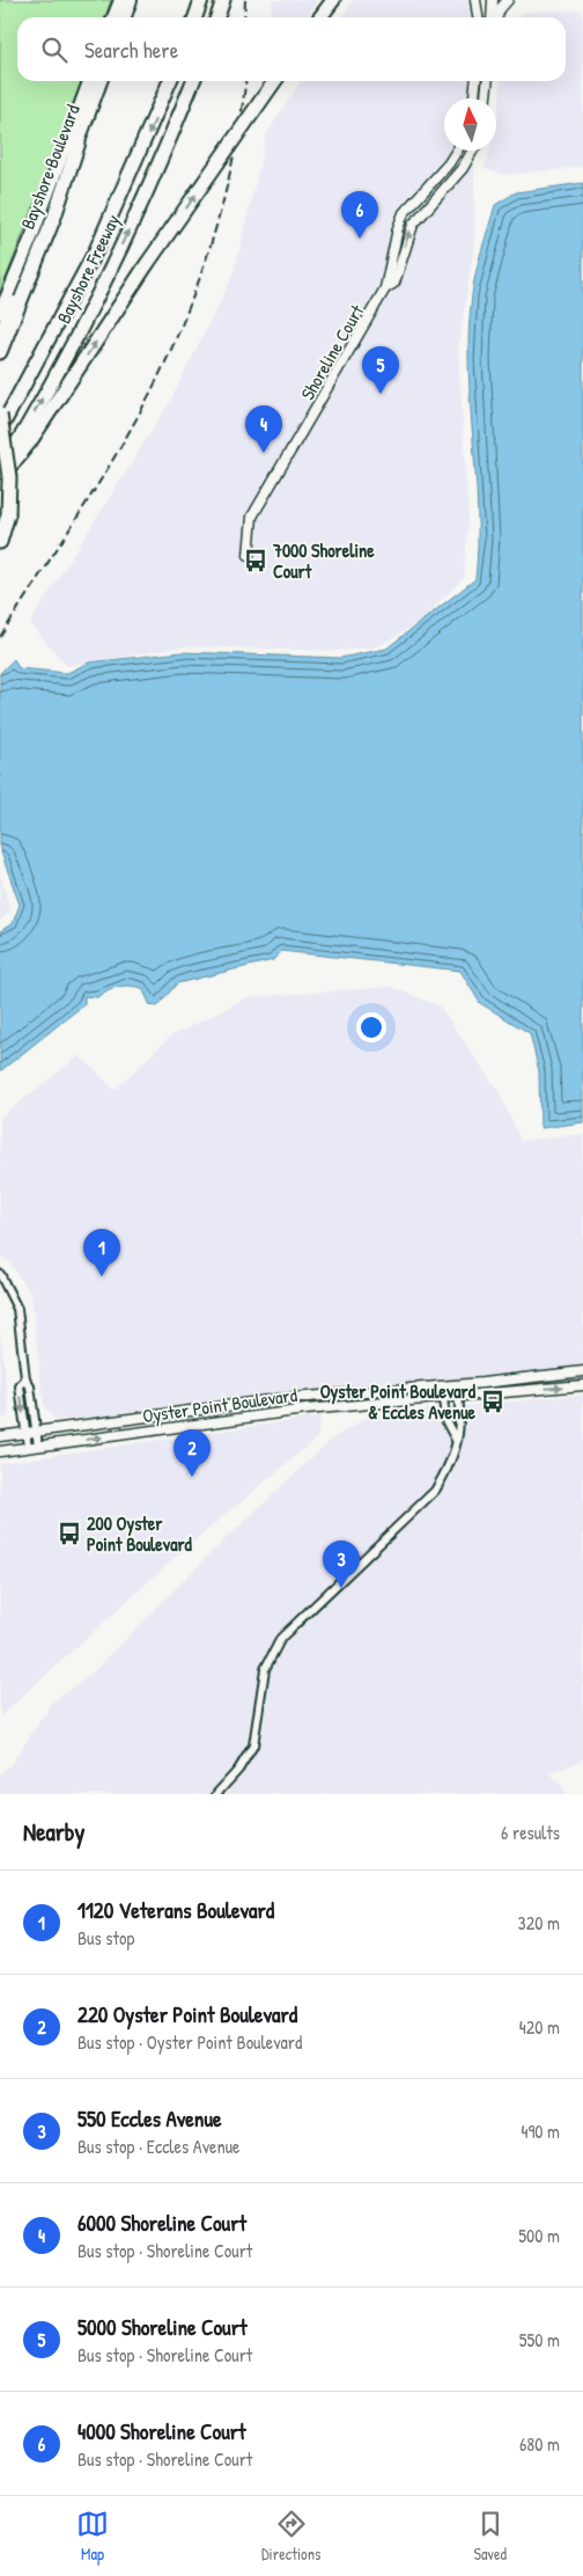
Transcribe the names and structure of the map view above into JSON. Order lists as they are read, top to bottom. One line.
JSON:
{"streets":{"highway":["Bayshore Freeway"],"main road":["Bayshore Boulevard"],"street":["Shoreline Court","Oyster Point Boulevard"]},"places":{"bus stop":["7000 Shoreline Court","Oyster Point Boulevard & Eccles Avenue","200 Oyster Point Boulevard"]},"north":"top","page":{"search":"Search here","pins":["6","5","4","1","2","3"],"heading":["Nearby","6 results"],"list":[{"mark":"1","name":"1120 Veterans Boulevard","note":"Bus stop","value":"320 m"},{"mark":"2","name":"220 Oyster Point Boulevard","note":"Bus stop · Oyster Point Boulevard","value":"420 m"},{"mark":"3","name":"550 Eccles Avenue","note":"Bus stop · Eccles Avenue","value":"490 m"},{"mark":"4","name":"6000 Shoreline Court","note":"Bus stop · Shoreline Court","value":"500 m"},{"mark":"5","name":"5000 Shoreline Court","note":"Bus stop · Shoreline Court","value":"550 m"},{"mark":"6","name":"4000 Shoreline Court","note":"Bus stop · Shoreline Court","value":"680 m"}],"nav":["Map","Directions","Saved"]}}
